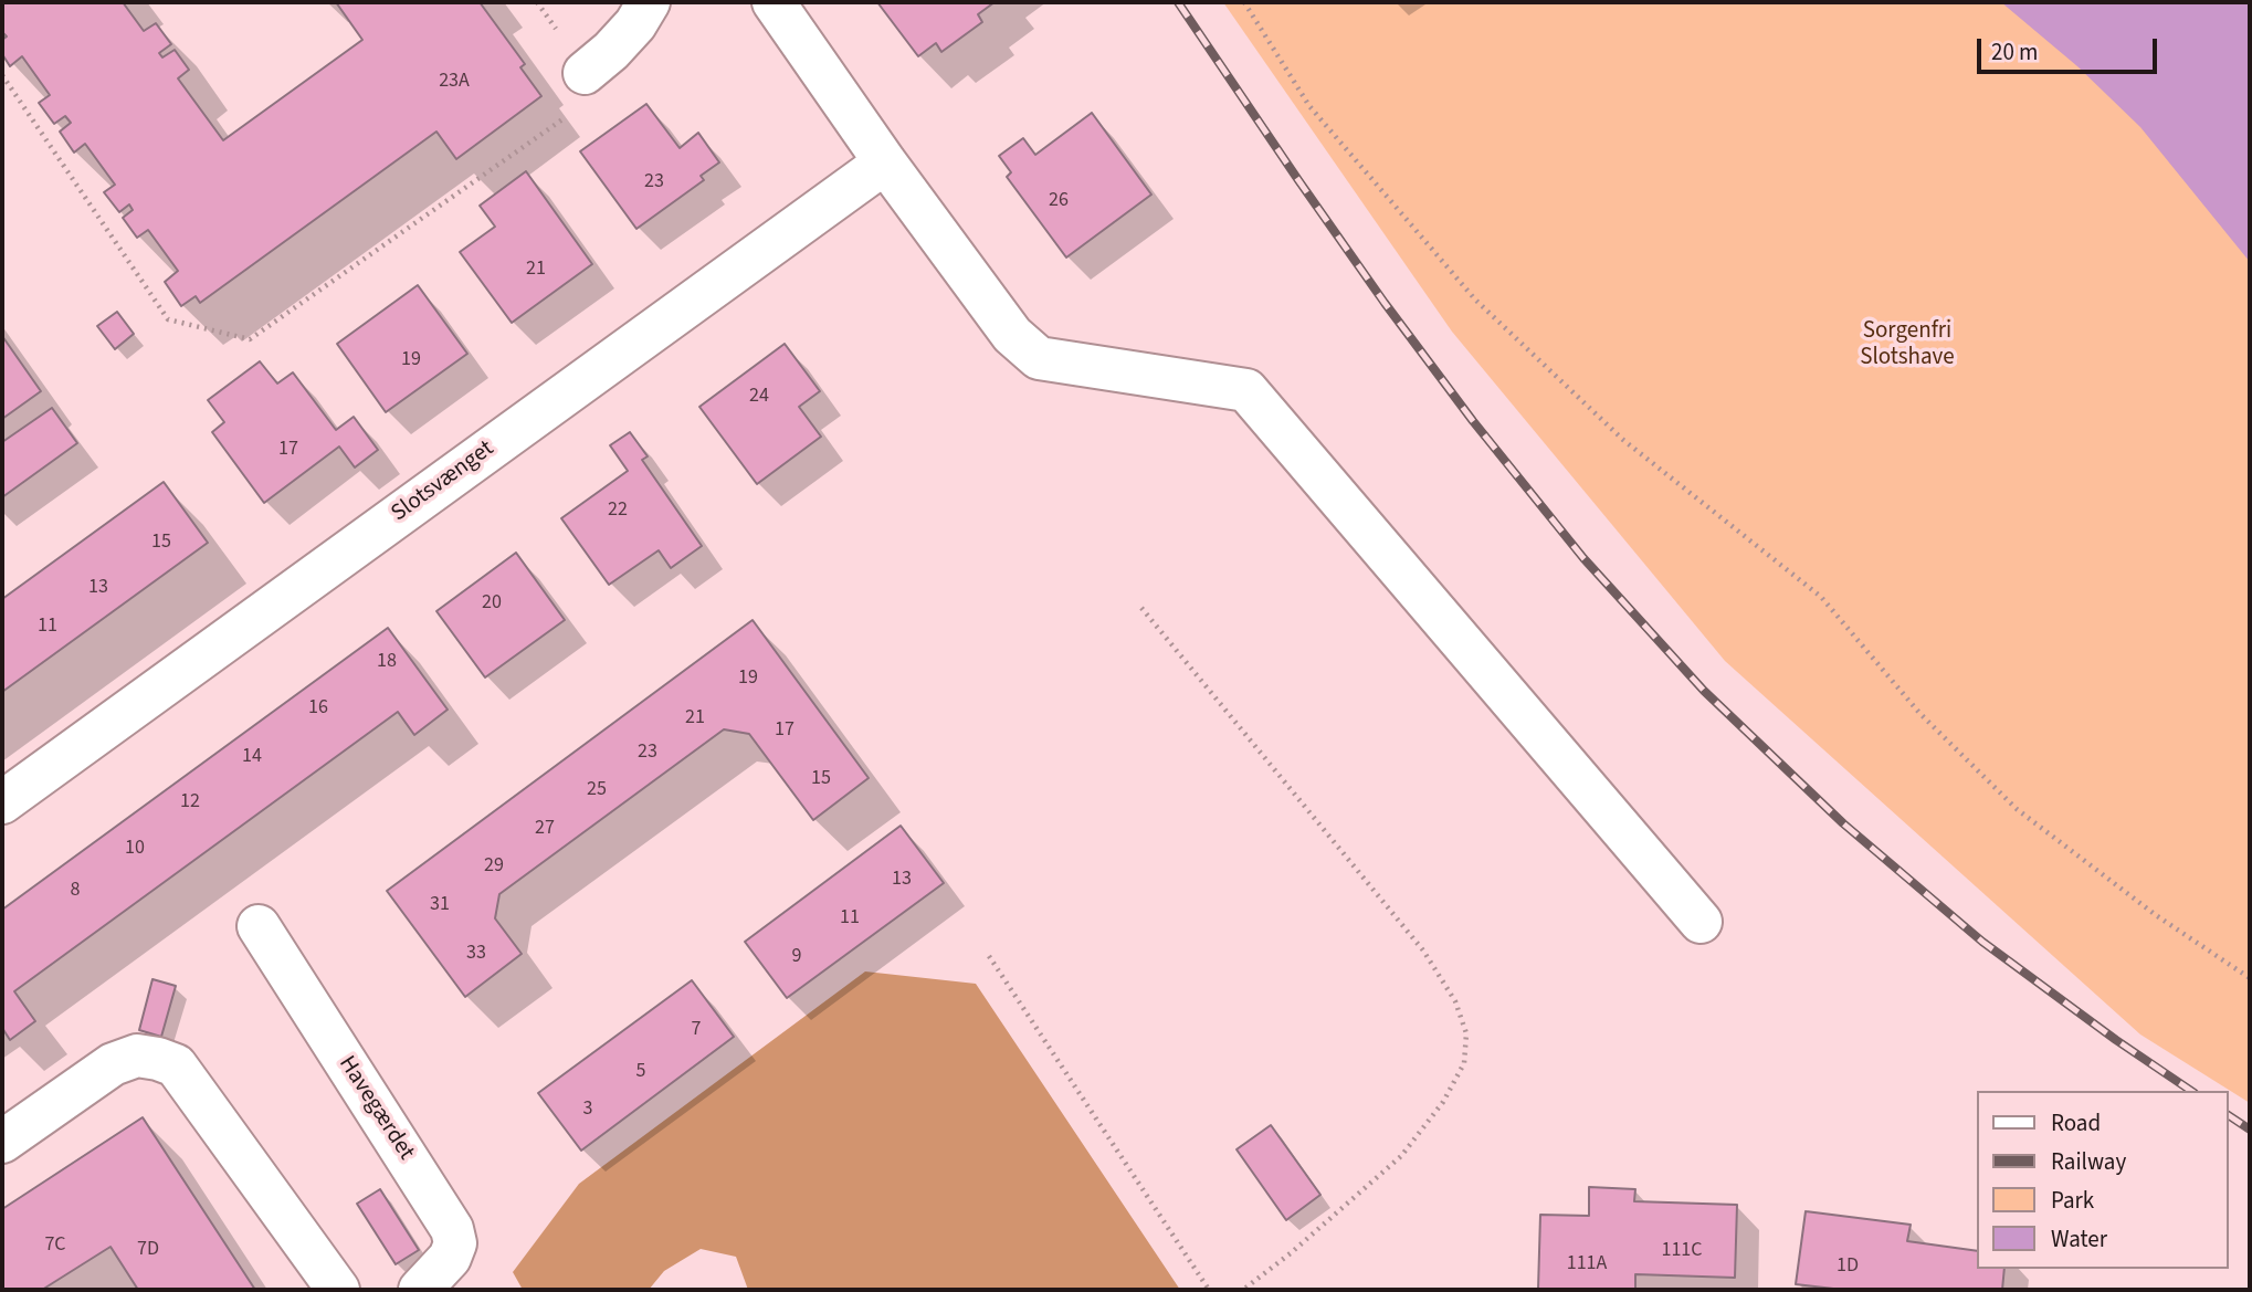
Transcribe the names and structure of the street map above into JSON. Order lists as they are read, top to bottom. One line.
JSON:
{"streets":{"street":["Slotsvænget","Havegærdet"]},"parks":["Sorgenfri Slotshave"],"house_numbers":["23A","23","26","21","19","24","17","22","15","13","20","11","18","19","16","21","17","23","14","15","25","12","27","10","29","13","8","31","11","33","9","7","5","3","7C","7D","111C","111A","1D"],"legend":["Road","Railway","Park","Water"],"scale_bar":"20 m"}
